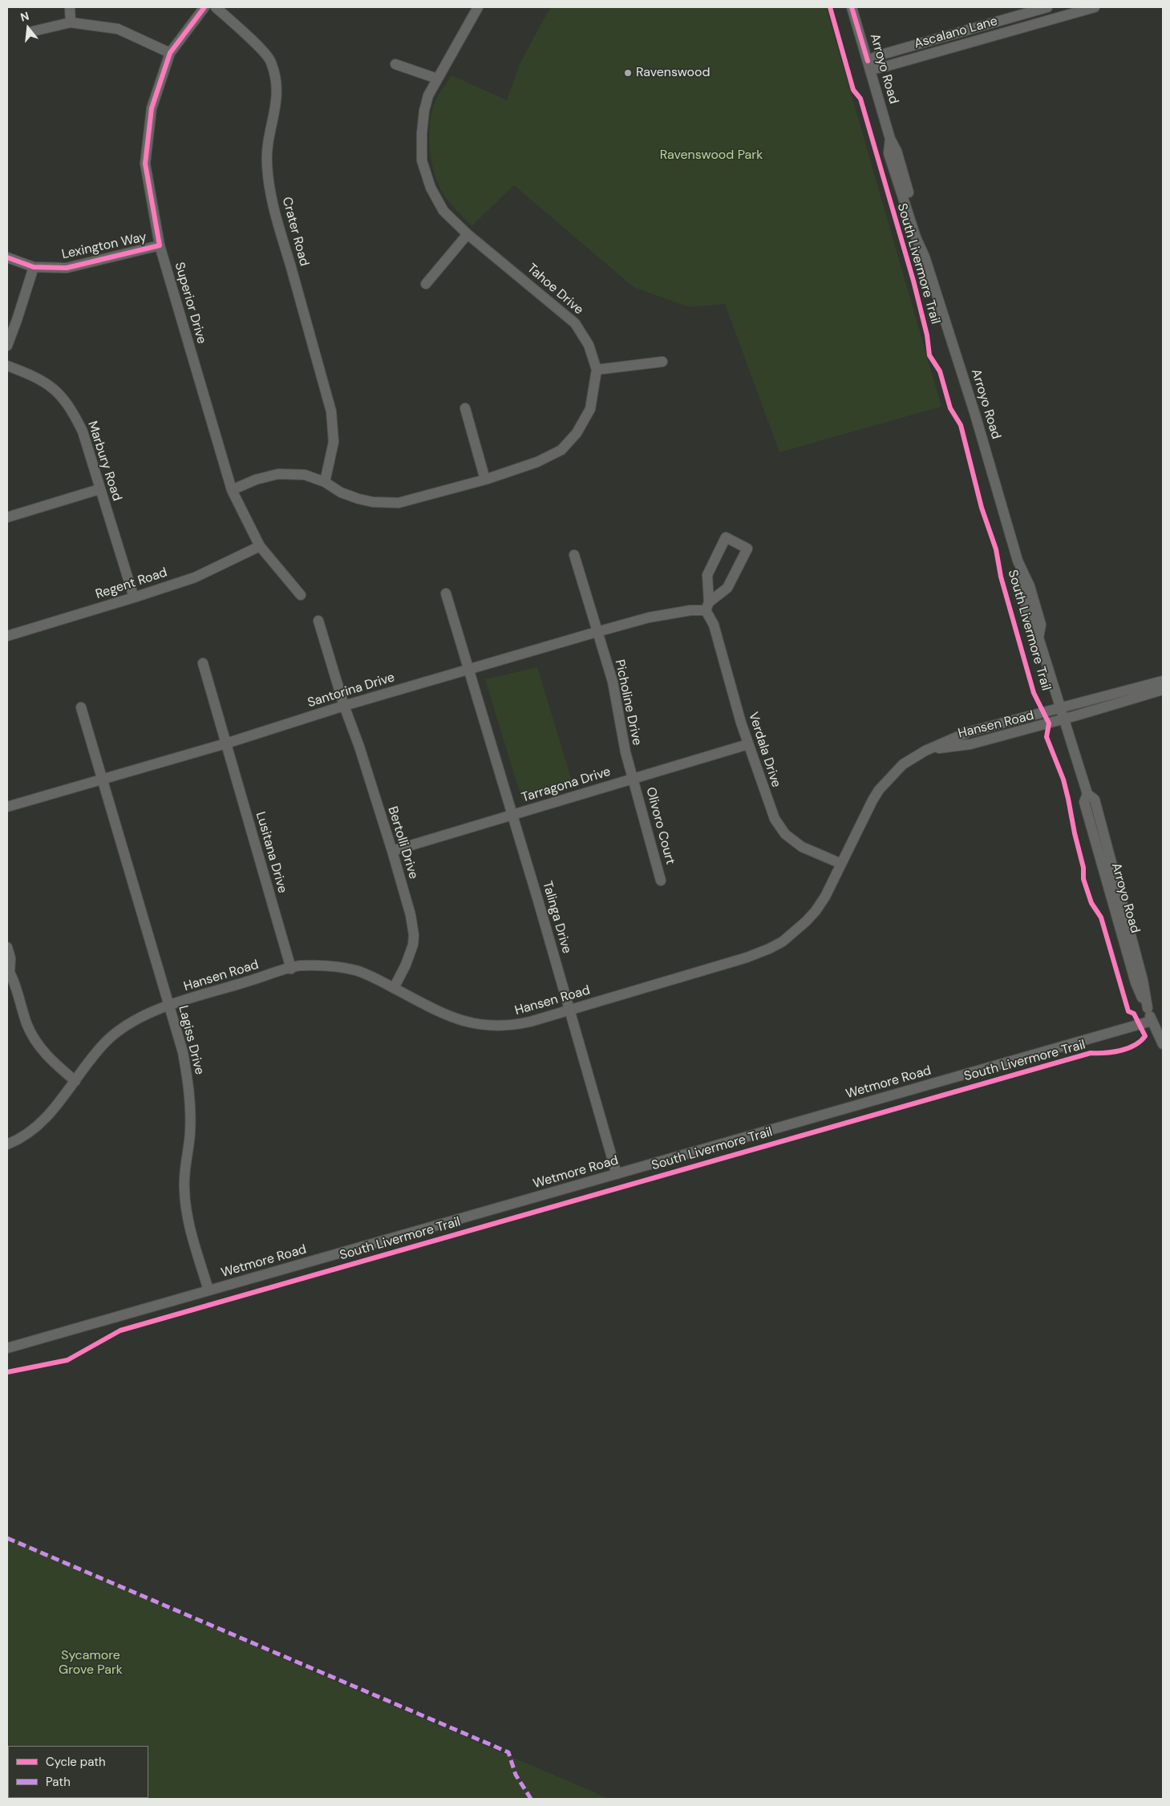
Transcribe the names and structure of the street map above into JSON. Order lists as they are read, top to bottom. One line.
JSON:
{"streets":{"street":["Ascalano Lane","Arroyo Road","Crater Road","Lexington Way","Tahoe Drive","Superior Drive","Marbury Road","Regent Road","Santorina Drive","Picholine Drive","Hansen Road","Verdala Drive","Tarragona Drive","Olivoro Court","Bertolli Drive","Lusitana Drive","Talinga Drive","Lagiss Drive","Wetmore Road"],"cycle path":["South Livermore Trail"]},"crossings":[["Ascalano Lane","Arroyo Road"],["Arroyo Road","Hansen Road"],["Arroyo Road","Wetmore Road"],["Crater Road","Tahoe Drive"],["Lexington Way","Superior Drive"],["Tahoe Drive","Superior Drive"],["Superior Drive","Regent Road"],["Marbury Road","Regent Road"],["Santorina Drive","Picholine Drive"],["Santorina Drive","Verdala Drive"],["Santorina Drive","Bertolli Drive"],["Santorina Drive","Lusitana Drive"],["Santorina Drive","Talinga Drive"],["Santorina Drive","Lagiss Drive"],["Picholine Drive","Tarragona Drive"],["Picholine Drive","Olivoro Court"],["Hansen Road","Verdala Drive"],["Hansen Road","Bertolli Drive"],["Hansen Road","Lusitana Drive"],["Hansen Road","Talinga Drive"],["Hansen Road","Lagiss Drive"],["Verdala Drive","Tarragona Drive"],["Tarragona Drive","Olivoro Court"],["Tarragona Drive","Bertolli Drive"],["Tarragona Drive","Talinga Drive"],["Talinga Drive","Wetmore Road"],["Lagiss Drive","Wetmore Road"]],"parks":["Ravenswood Park","Sycamore Grove Park"],"places":["Ravenswood"],"legend":["Cycle path","Path"],"north":"top"}
